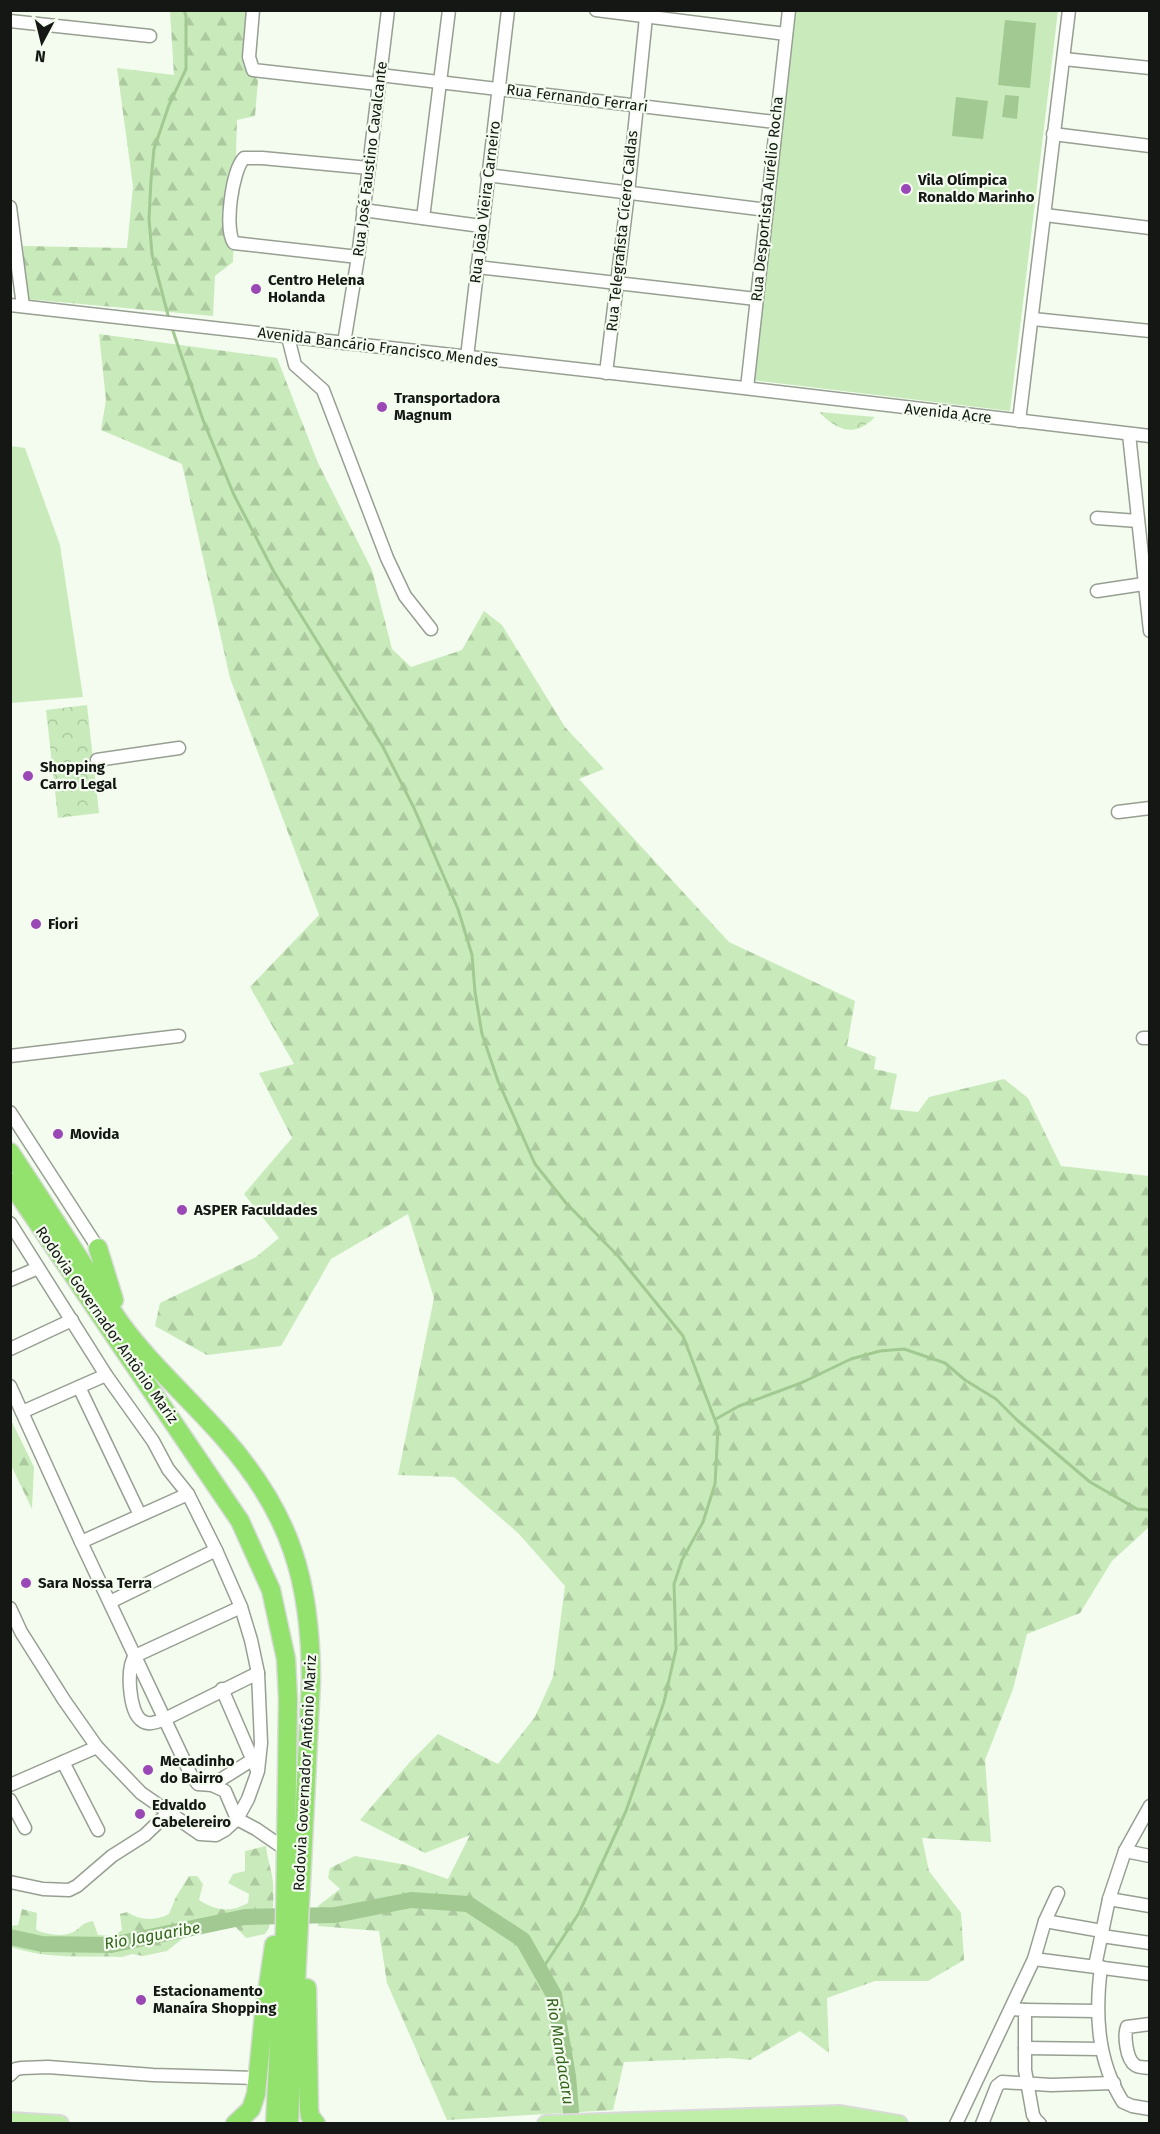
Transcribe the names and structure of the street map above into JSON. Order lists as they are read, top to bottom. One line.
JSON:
{"streets":{"highway":["Rodovia Governador Antônio Mariz"],"street":["Rua Fernando Ferrari","Rua José Faustino Cavalcante","Rua Desportista Aurélio Rocha","Rua João Vieira Carneiro","Rua Telegrafista Cícero Caldas","Avenida Bancário Francisco Mendes","Avenida Acre"]},"crossings":[["Rua Fernando Ferrari","Rua José Faustino Cavalcante"],["Rua Fernando Ferrari","Rua Desportista Aurélio Rocha"],["Rua Fernando Ferrari","Rua João Vieira Carneiro"],["Rua Fernando Ferrari","Rua Telegrafista Cícero Caldas"],["Rua José Faustino Cavalcante","Avenida Bancário Francisco Mendes"],["Rua Desportista Aurélio Rocha","Avenida Bancário Francisco Mendes"],["Rua Desportista Aurélio Rocha","Avenida Acre"],["Rua João Vieira Carneiro","Avenida Bancário Francisco Mendes"],["Rua Telegrafista Cícero Caldas","Avenida Bancário Francisco Mendes"],["Avenida Bancário Francisco Mendes","Avenida Acre"]],"water":["Rio Jaguaribe","Rio Mandacaru"],"places":["Vila Olímpica Ronaldo Marinho","Centro Helena Holanda","Transportadora Magnum","Shopping Carro Legal","Fiori","Movida","ASPER Faculdades","Sara Nossa Terra","Mecadinho do Bairro","Edvaldo Cabelereiro","Estacionamento Manaíra Shopping"],"north":"bottom"}
